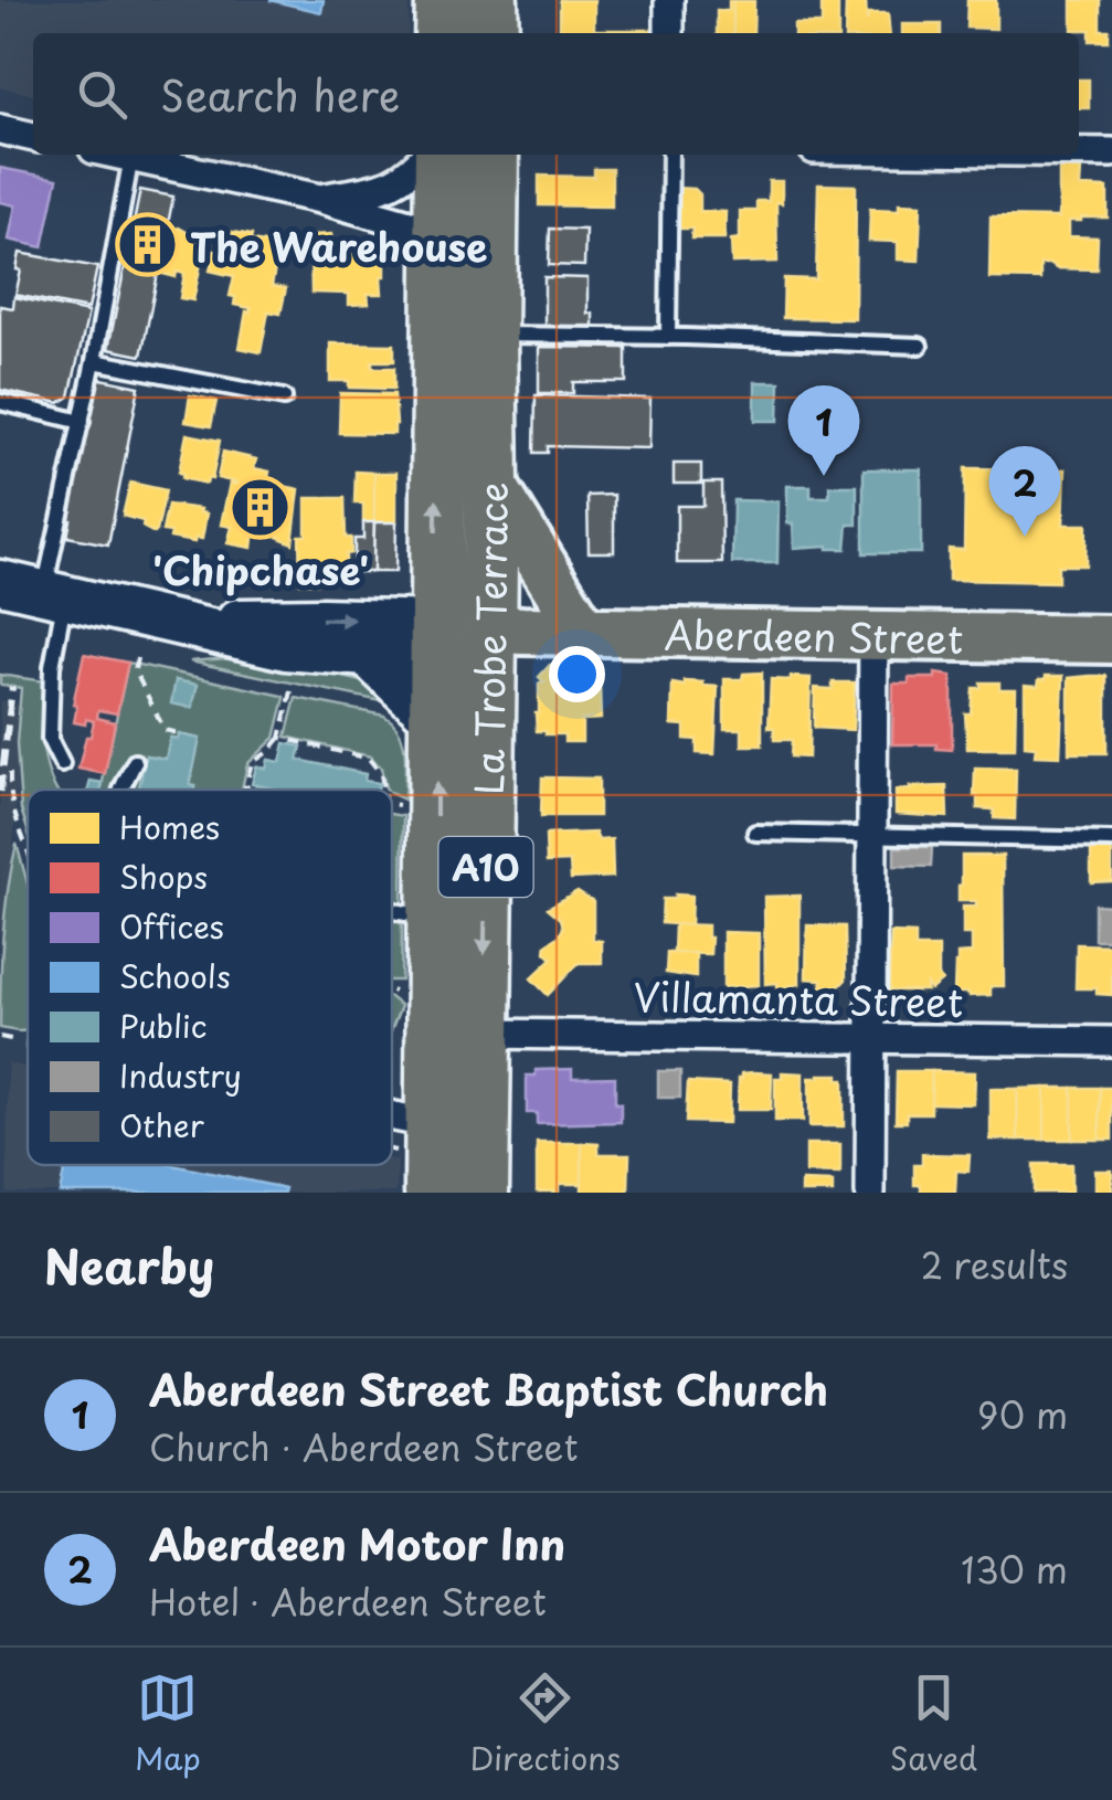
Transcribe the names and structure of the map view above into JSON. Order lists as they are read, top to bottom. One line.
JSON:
{"streets":{"highway":["La Trobe Terrace","A10"],"main road":["Aberdeen Street"],"street":["Villamanta Street"]},"crossings":[["Aberdeen Street","La Trobe Terrace"],["La Trobe Terrace","Villamanta Street"]],"places":{"building":["The Warehouse","'Chipchase'"]},"legend":["Homes","Shops","Offices","Schools","Public","Industry","Other"],"page":{"search":"Search here","pins":["1","2"],"heading":["Nearby","2 results"],"list":[{"mark":"1","name":"Aberdeen Street Baptist Church","note":"Church · Aberdeen Street","value":"90 m"},{"mark":"2","name":"Aberdeen Motor Inn","note":"Hotel · Aberdeen Street","value":"130 m"}],"nav":["Map","Directions","Saved"]}}
